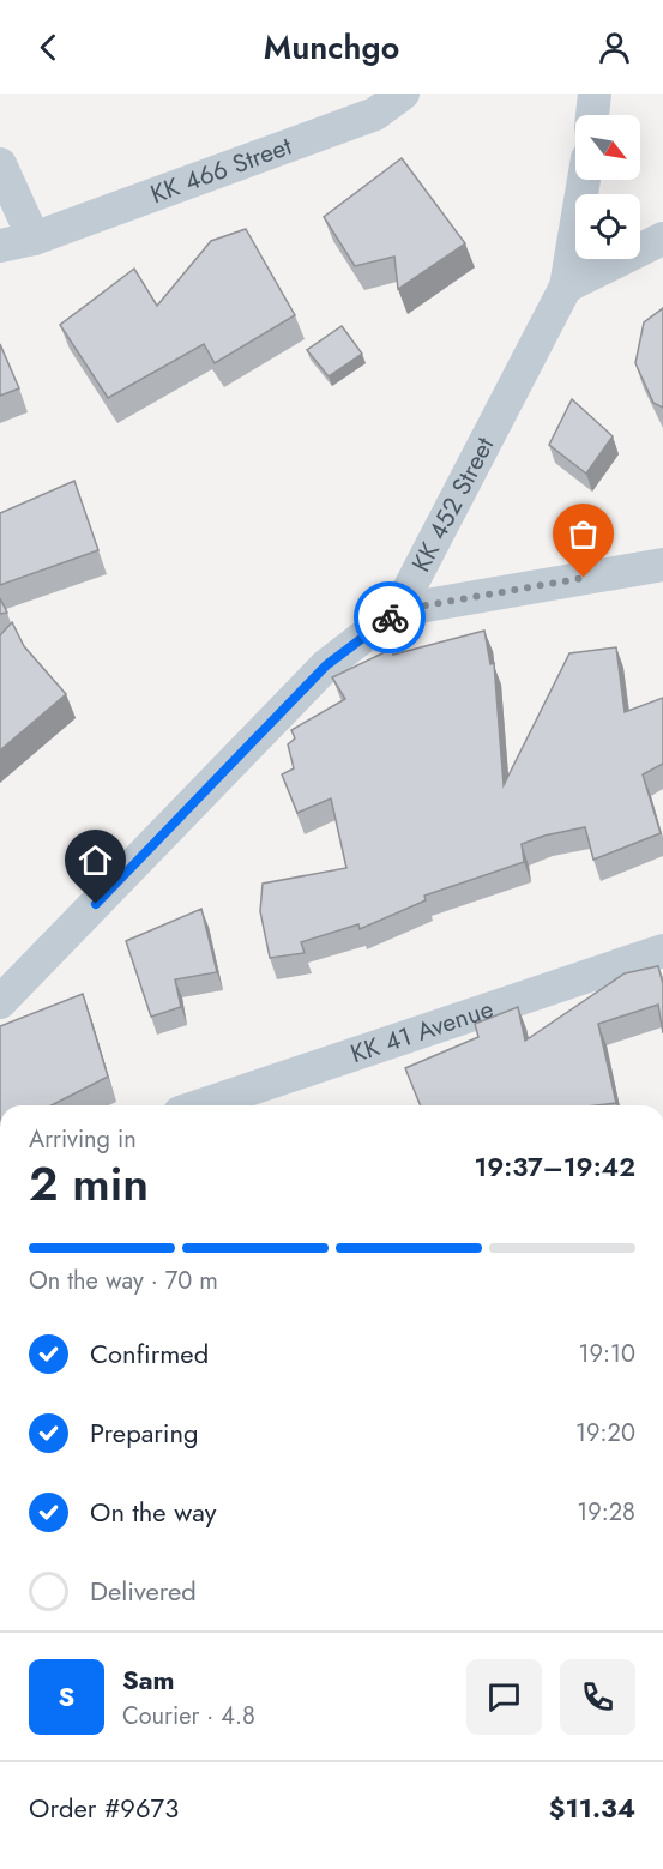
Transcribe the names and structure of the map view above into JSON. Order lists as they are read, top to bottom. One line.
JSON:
{"streets":{"street":["KK 466 Street","KK 452 Street","KK 41 Avenue"]},"north":"bottom right","page":{"header":"Munchgo","heading":["2 min","Arriving in","19:37–19:42"],"panel":["Sam","Courier · 4.8","Order #9673","$11.34"],"bar":"On the way · 70 m","list":[["Confirmed","19:10"],["Preparing","19:20"],["On the way","19:28"],"Delivered"],"round":"S"}}
